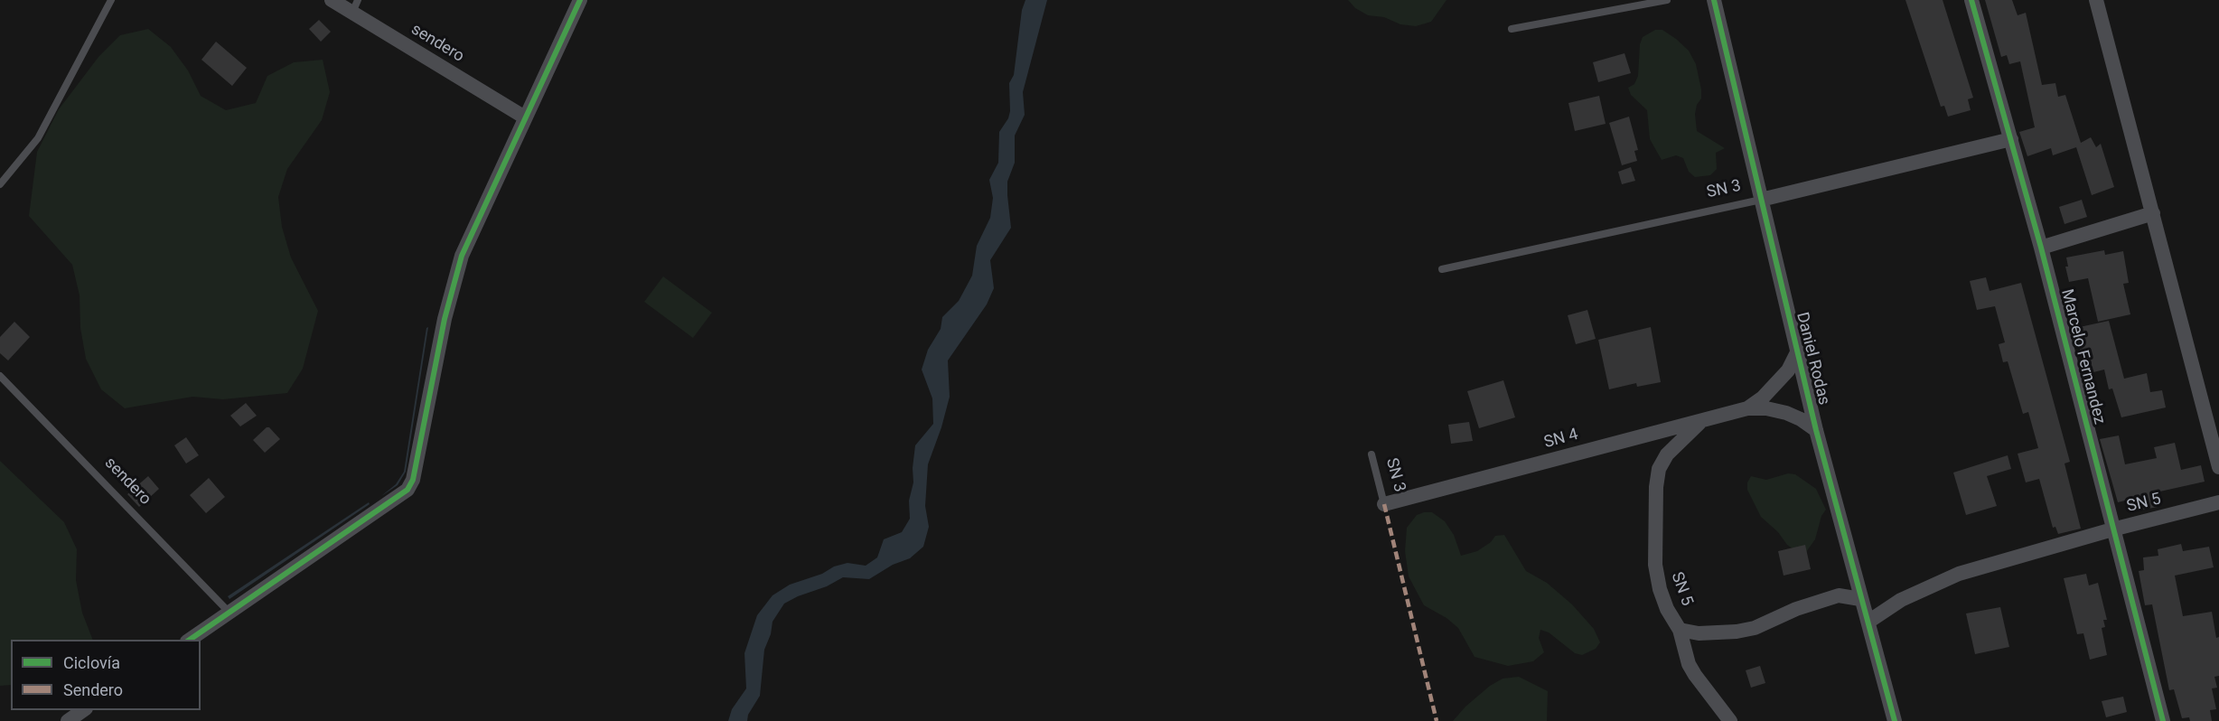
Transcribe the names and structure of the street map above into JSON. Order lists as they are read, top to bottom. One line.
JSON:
{"streets":{"street":["sendero","SN 3","Marcelo Fernandez","Daniel Rodas","SN 4","SN 5"]},"crossings":[["SN 3","Marcelo Fernandez"],["SN 3","Daniel Rodas"],["SN 3","SN 4"],["Marcelo Fernandez","SN 5"],["Daniel Rodas","SN 4"],["Daniel Rodas","SN 5"],["SN 4","SN 5"]],"legend":["Ciclovía","Sendero"]}
